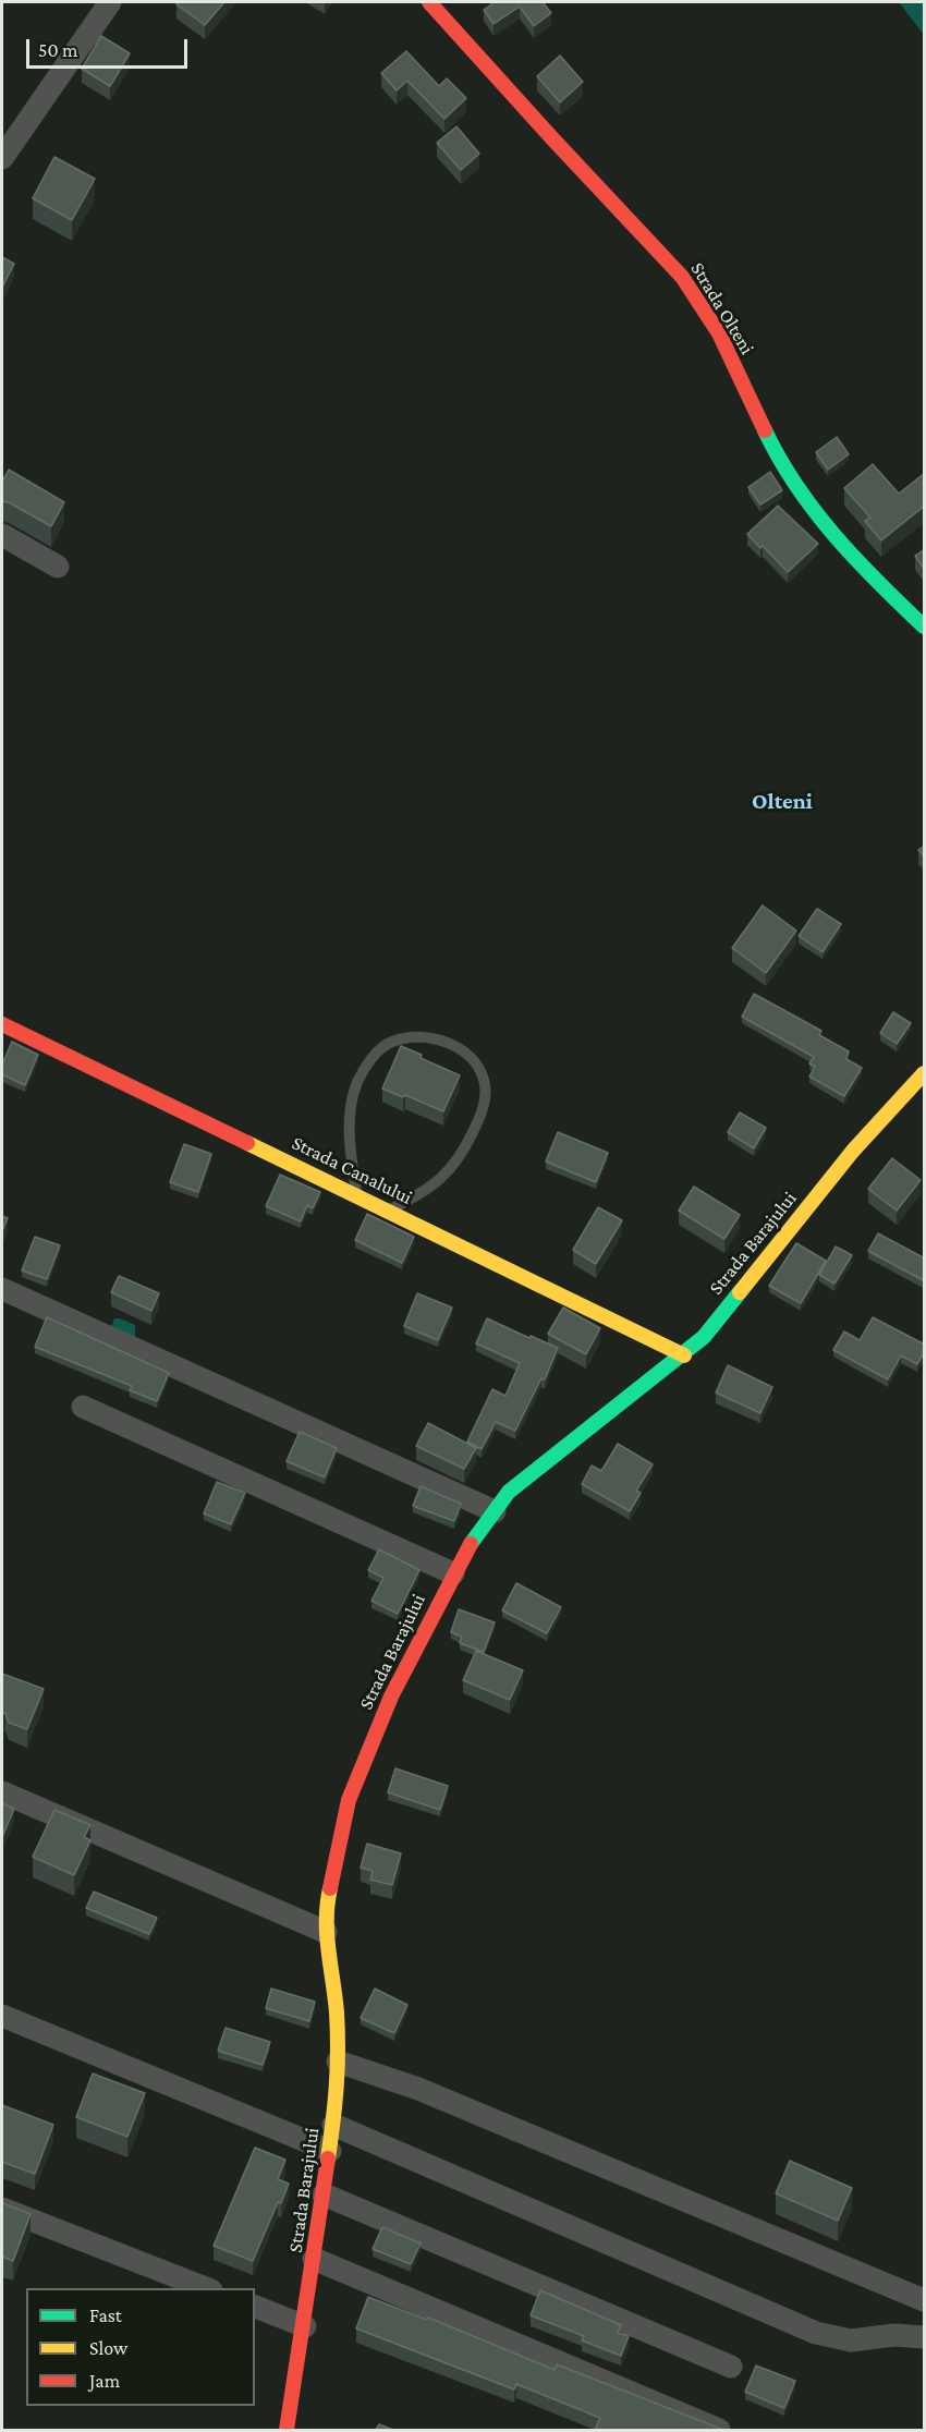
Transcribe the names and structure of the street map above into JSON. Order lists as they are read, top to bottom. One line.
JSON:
{"streets":{"street":["Strada Olteni","Strada Canalului","Strada Barajului"]},"crossings":[["Strada Canalului","Strada Barajului"]],"districts":["Olteni"],"legend":["Fast","Slow","Jam"],"scale_bar":"50 m"}
